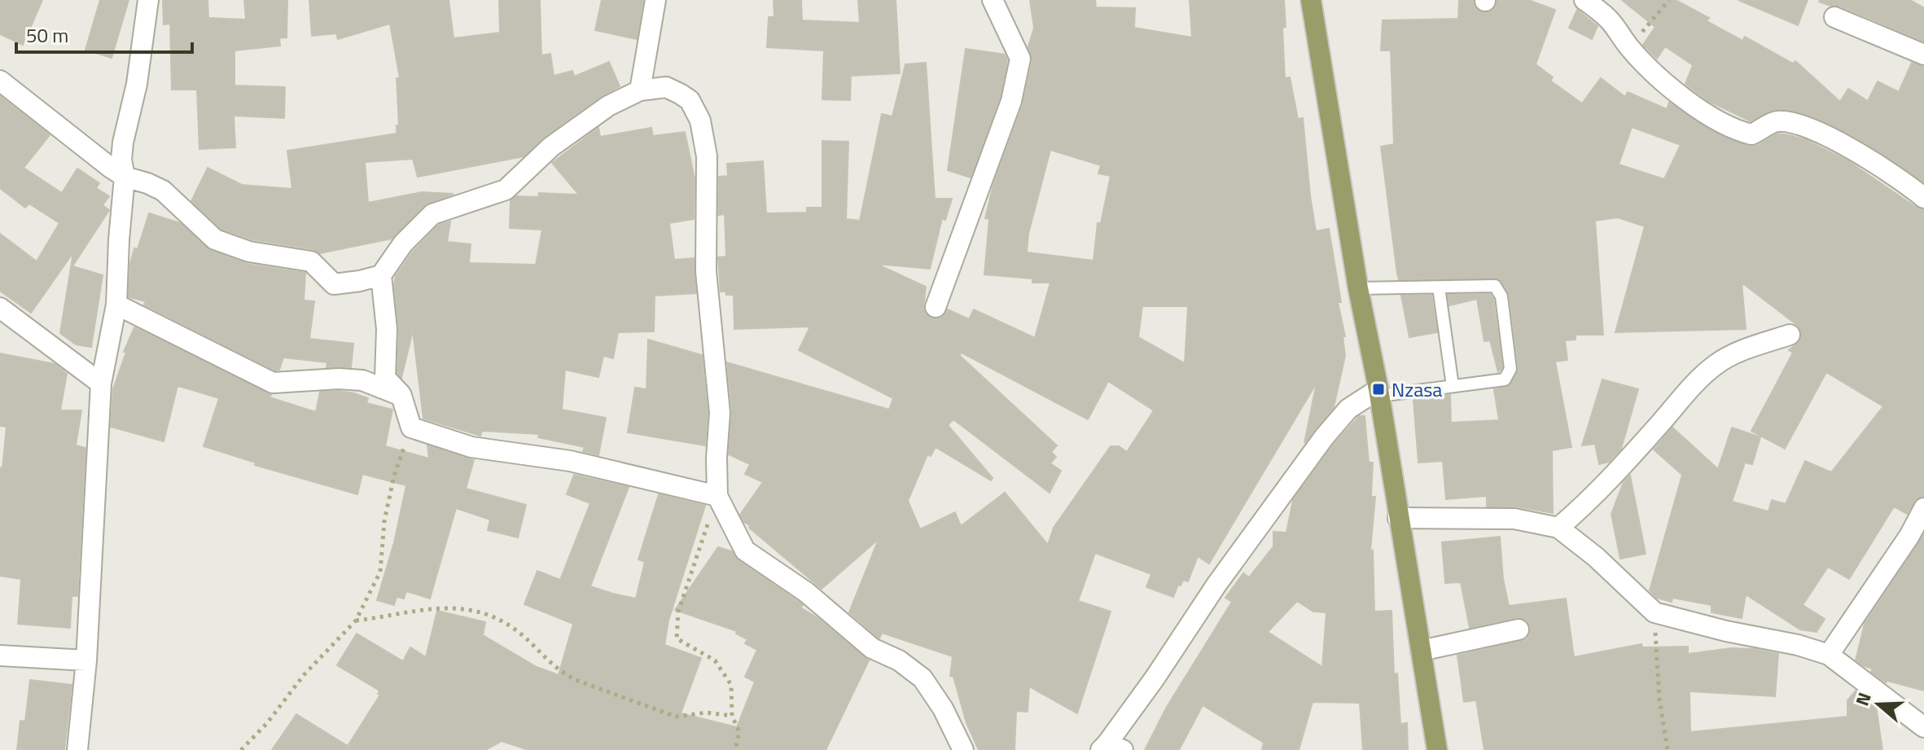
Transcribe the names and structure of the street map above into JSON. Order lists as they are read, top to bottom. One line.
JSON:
{"places":{"transit":["Nzasa"]},"scale_bar":"50 m","north":"left"}
